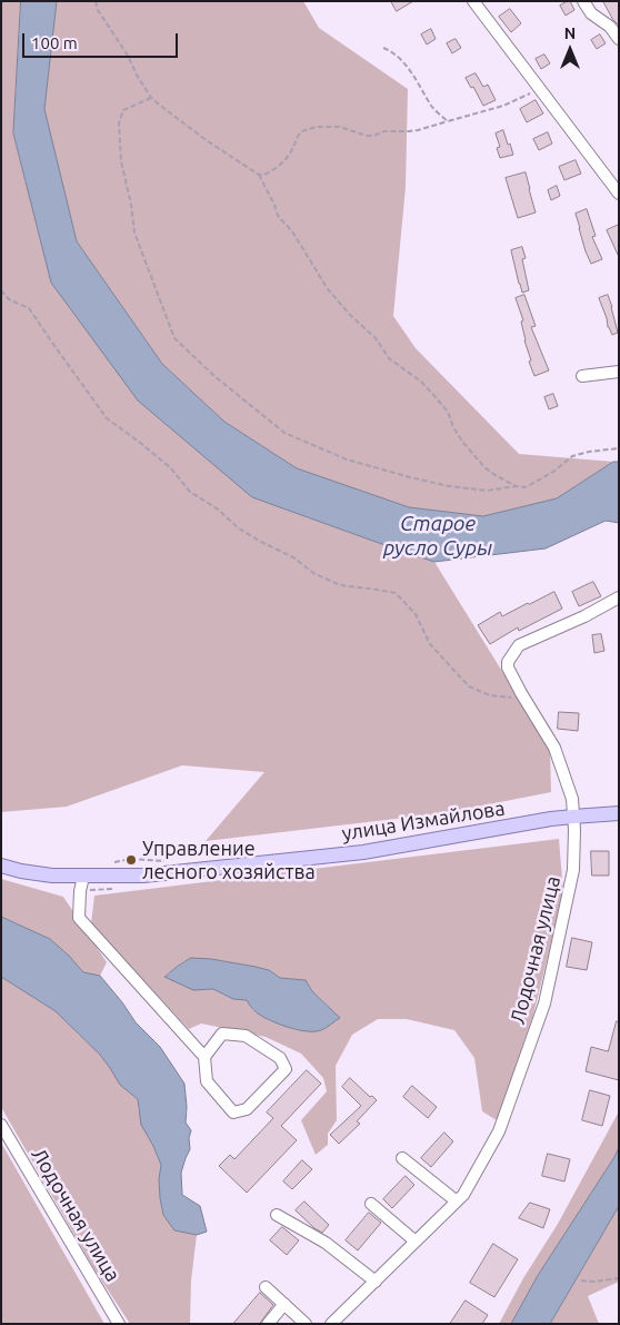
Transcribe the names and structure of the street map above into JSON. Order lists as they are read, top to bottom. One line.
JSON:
{"streets":{"main road":["улица Измайлова"],"street":["Лодочная улица"]},"crossings":[["улица Измайлова","Лодочная улица"]],"water":["Старое русло Суры"],"places":["Управление лесного хозяйства"],"scale_bar":"100 m","north":"top"}
